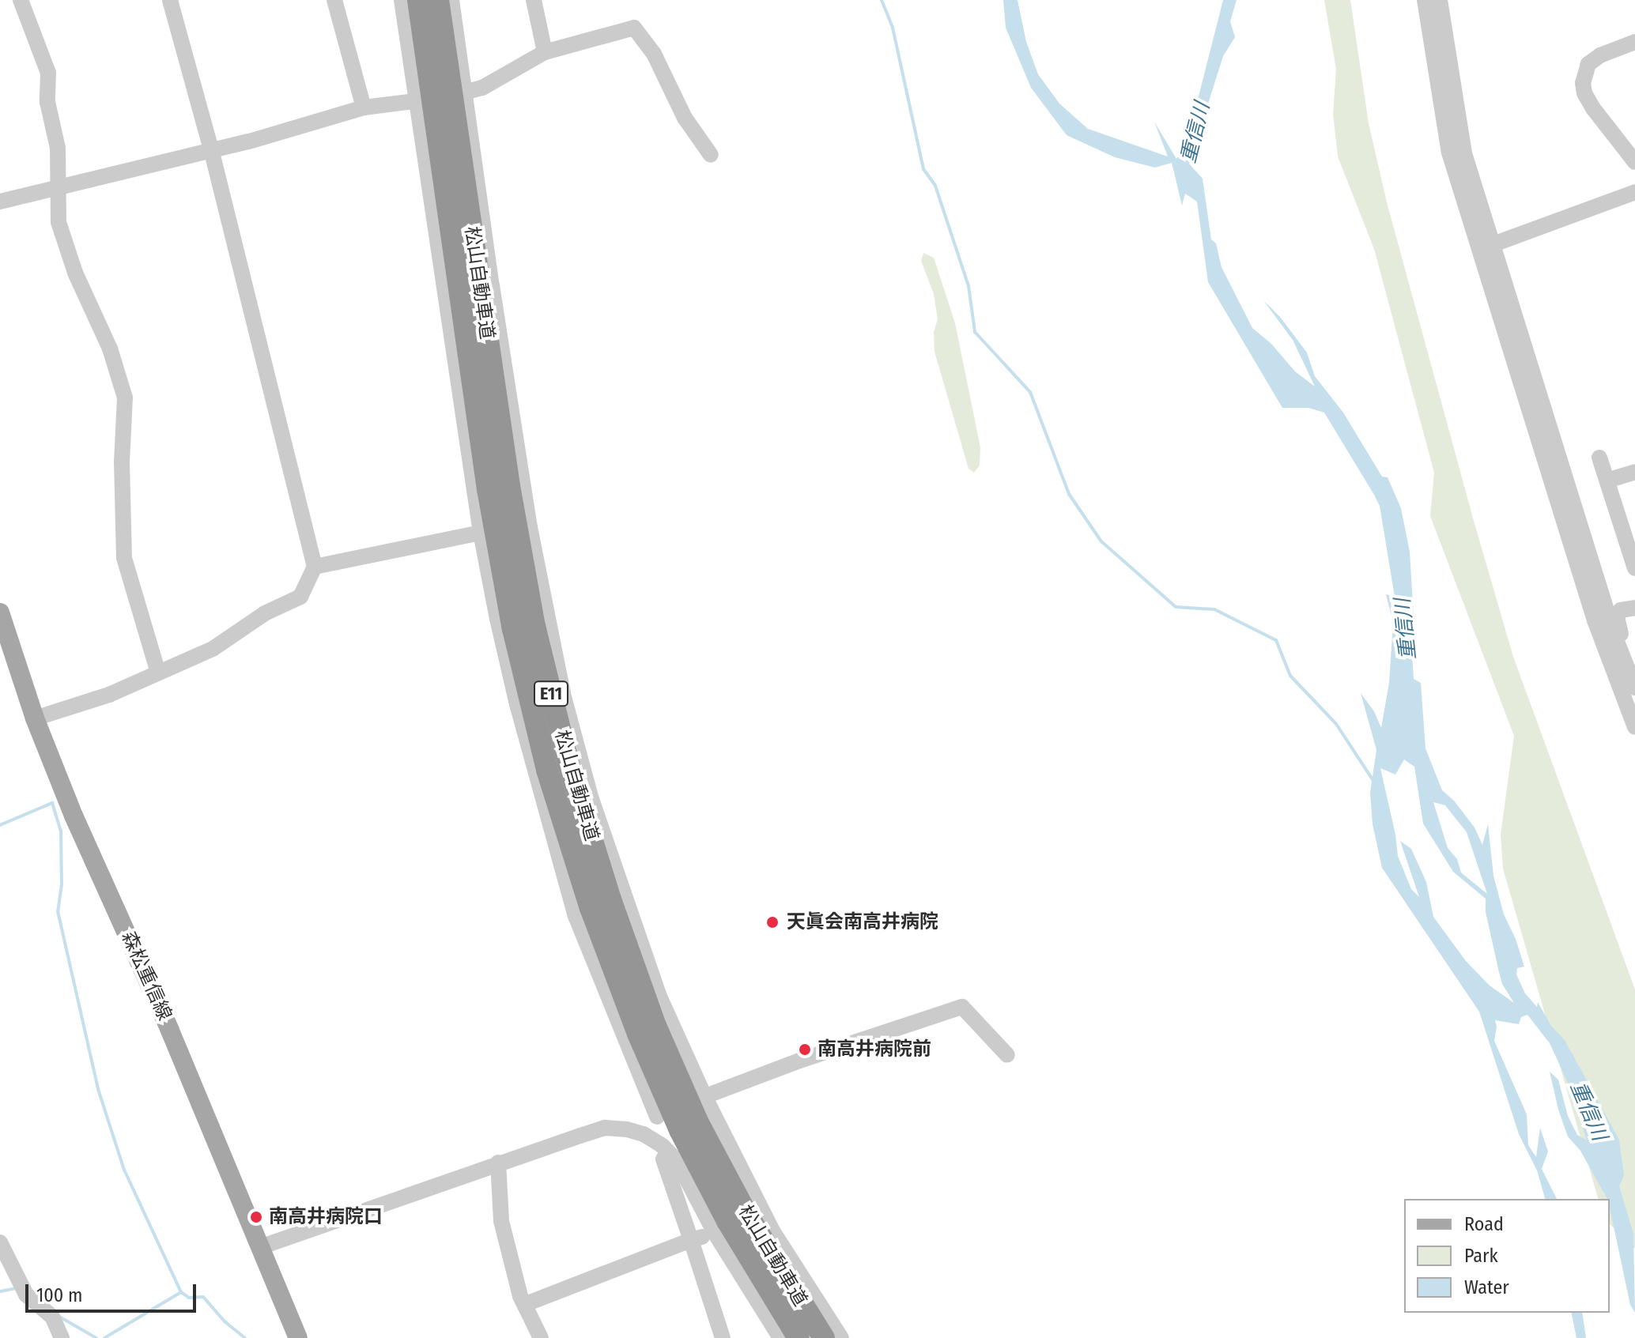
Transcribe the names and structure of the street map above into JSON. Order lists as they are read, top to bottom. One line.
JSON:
{"streets":{"highway":["松山自動車道","E11"],"main road":["森松重信線"]},"water":["重信川"],"places":["天眞会南高井病院","南高井病院前","南高井病院口"],"legend":["Road","Park","Water"],"scale_bar":"100 m"}
